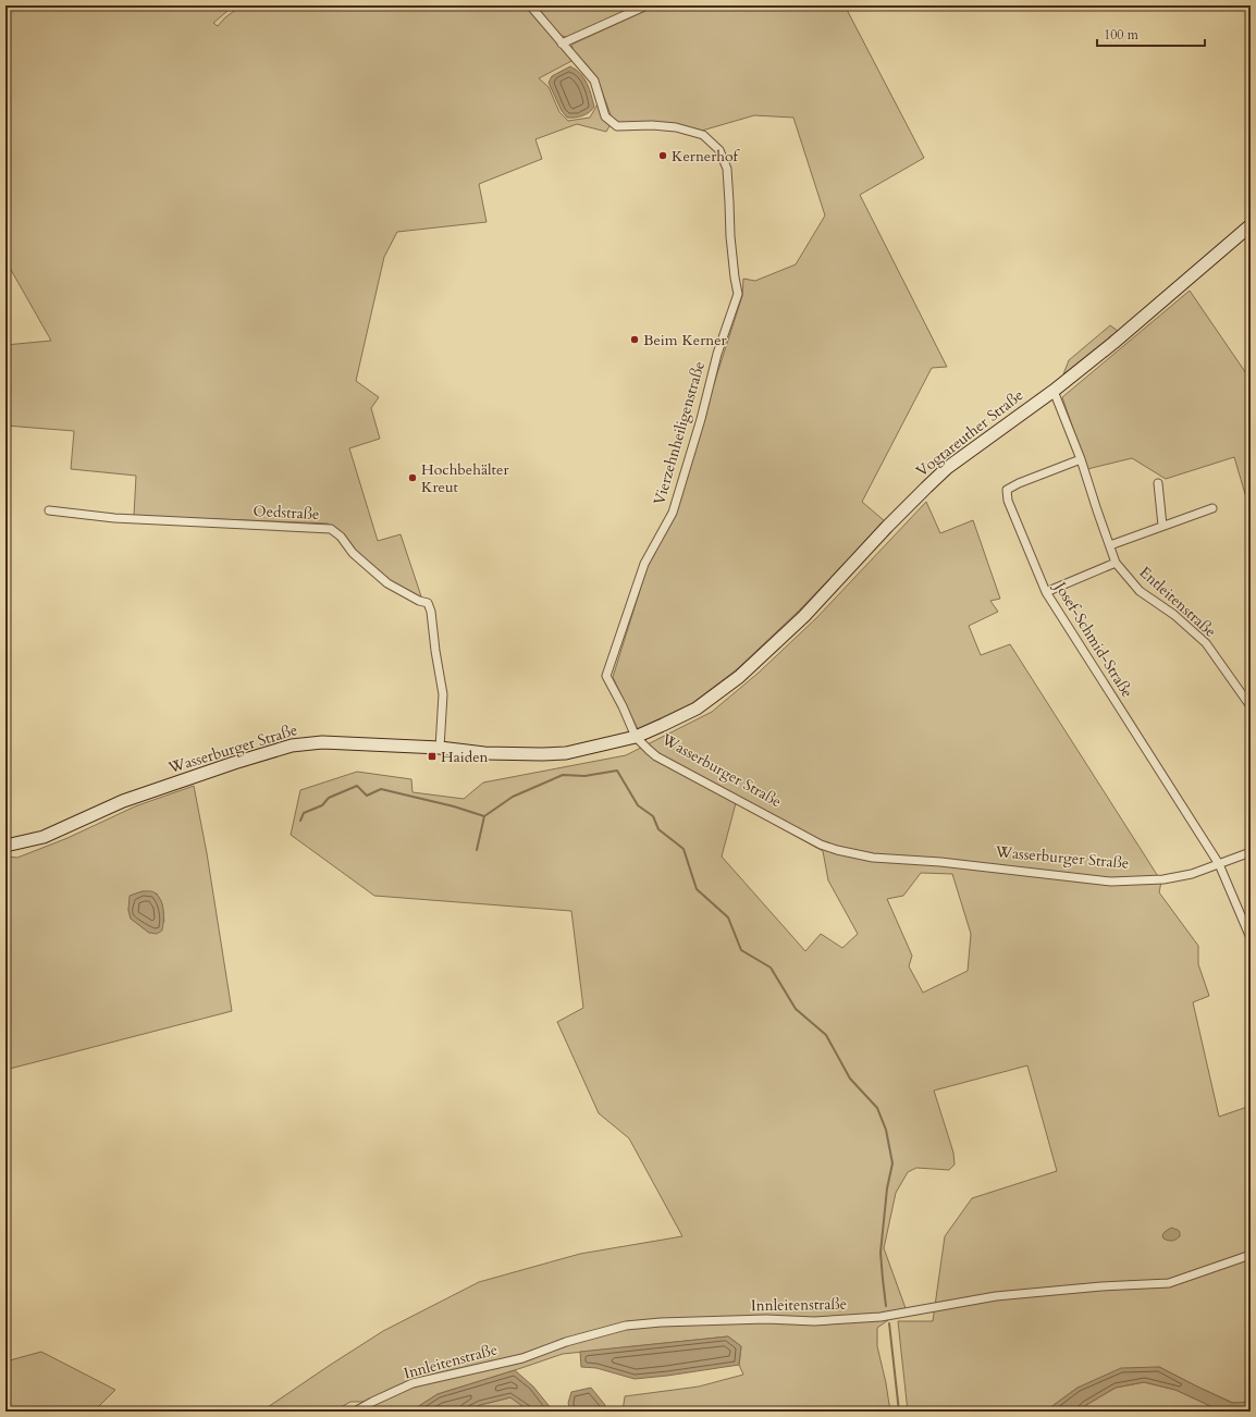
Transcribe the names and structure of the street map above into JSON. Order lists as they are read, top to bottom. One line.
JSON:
{"streets":{"main road":["Vogtareuther Straße","Wasserburger Straße"],"street":["Vierzehnheiligenstraße","Oedstraße","Entleitenstraße","Josef-Schmid-Straße","Innleitenstraße"]},"crossings":[["Vierzehnheiligenstraße","Vogtareuther Straße"],["Vierzehnheiligenstraße","Wasserburger Straße"],["Vogtareuther Straße","Entleitenstraße"],["Vogtareuther Straße","Wasserburger Straße"],["Oedstraße","Wasserburger Straße"],["Entleitenstraße","Josef-Schmid-Straße"],["Josef-Schmid-Straße","Wasserburger Straße"]],"places":{"other":["Kernerhof","Beim Kerner","Hochbehälter Kreut"],"transit":["Haiden"]},"scale_bar":"100 m"}
